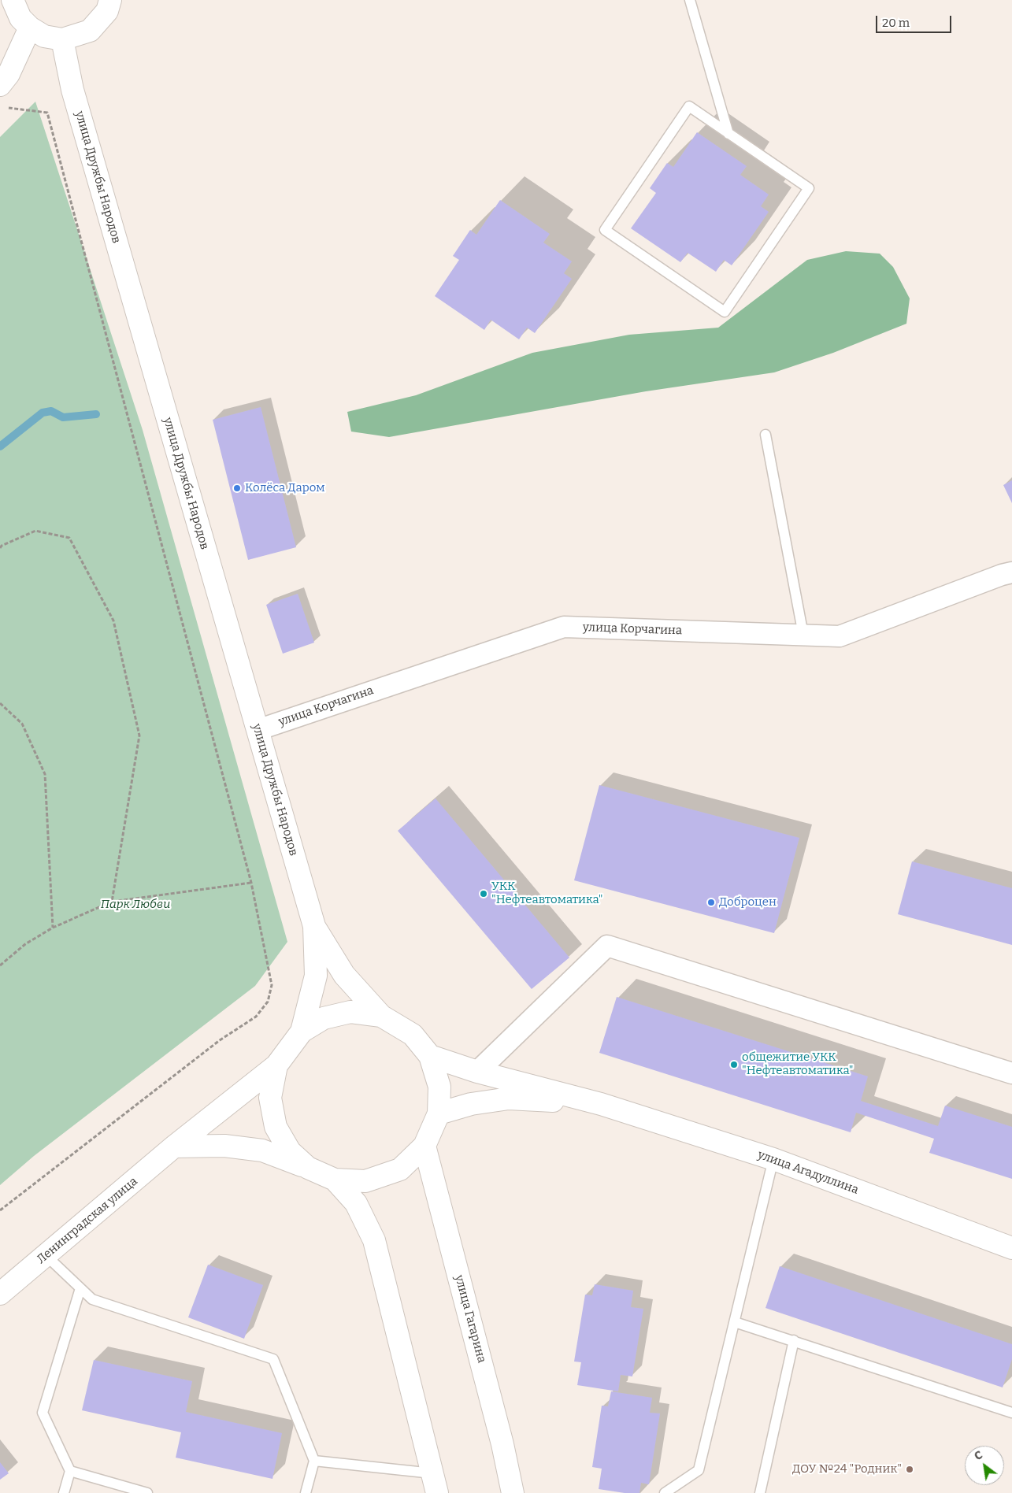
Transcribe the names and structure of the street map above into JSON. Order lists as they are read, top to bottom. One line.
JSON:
{"streets":{"main road":["улица Дружбы Народов","улица Агадуллина","Ленинградская улица","улица Гагарина"],"street":["улица Корчагина"]},"crossings":[["улица Дружбы Народов","улица Корчагина"]],"parks":["Парк Любви"],"places":["Колёса Даром","УКК \"Нефтеавтоматика\"","Доброцен","общежитие УКК \"Нефтеавтоматика\"","ДОУ №24 \"Родник\""],"scale_bar":"20 m","north":"top left"}
